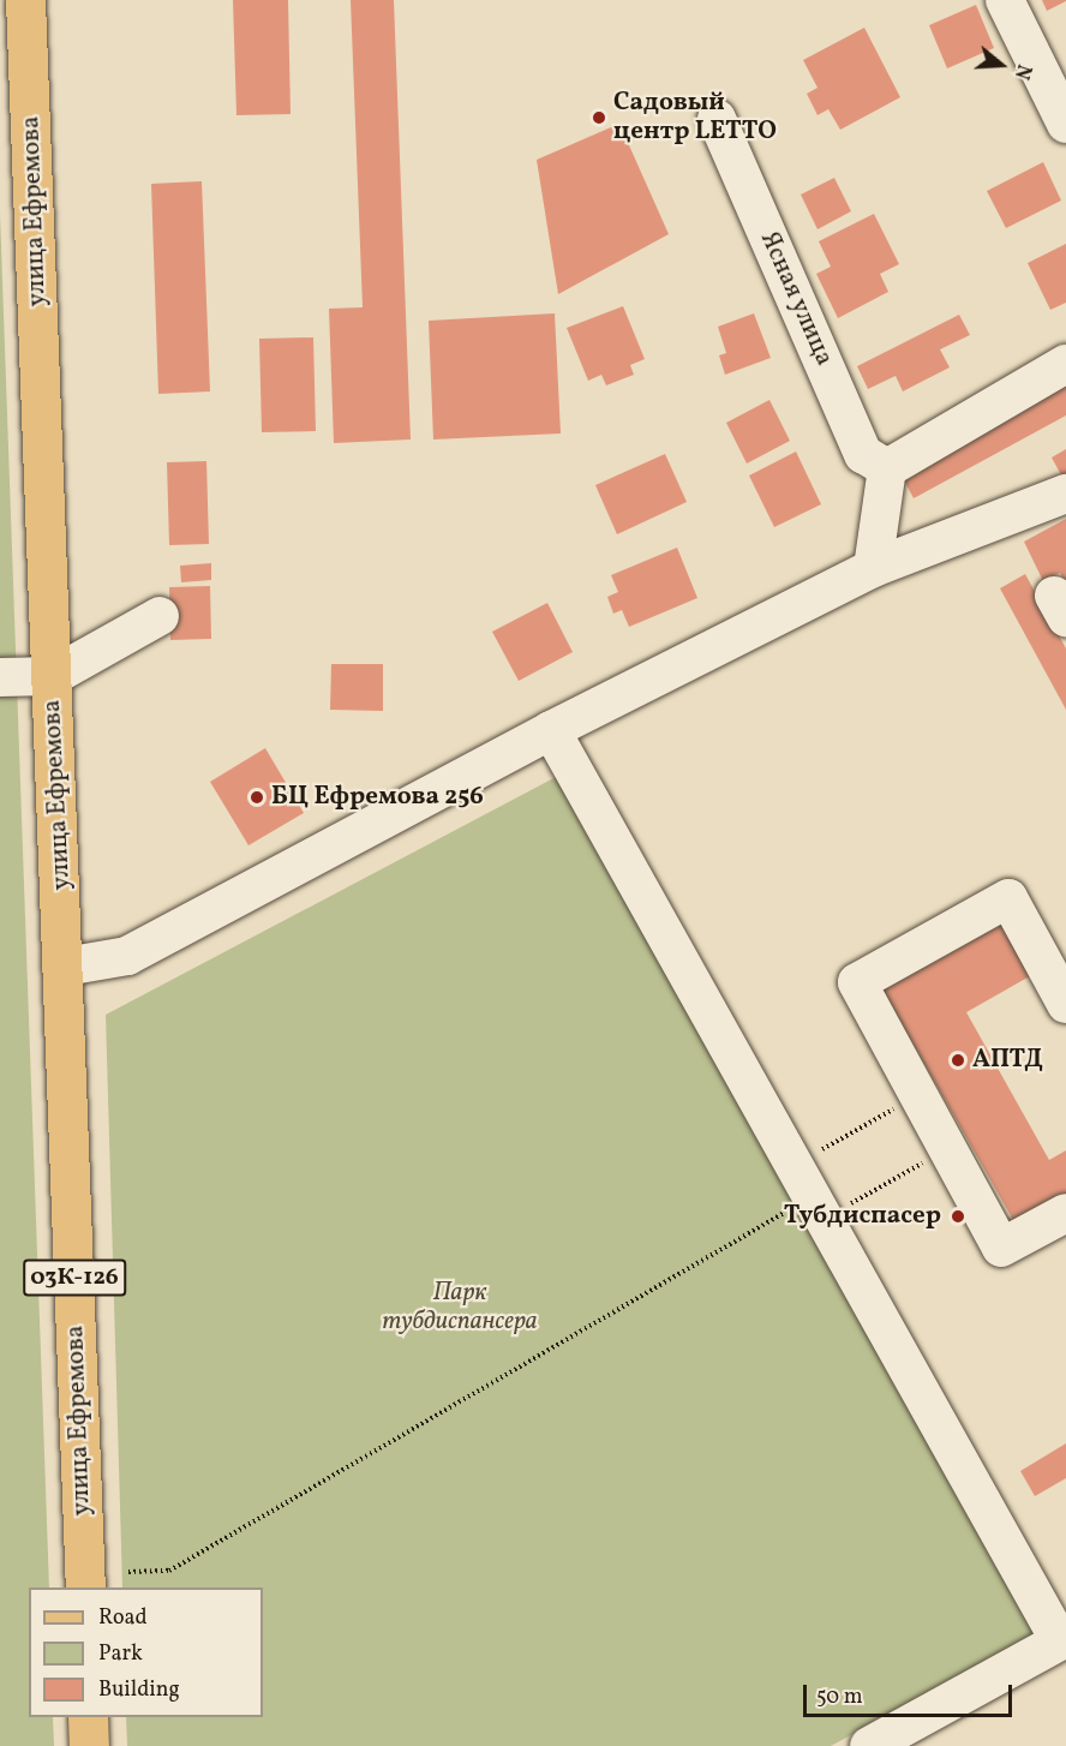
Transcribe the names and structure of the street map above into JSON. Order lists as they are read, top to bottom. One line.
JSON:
{"streets":{"main road":["улица Ефремова","03К-126"],"street":["Ясная улица"]},"parks":["Парк тубдиспансера"],"places":["Садовый центр LETTO","БЦ Ефремова 256","АПТД","Тубдиспасер"],"legend":["Road","Park","Building"],"scale_bar":"50 m","north":"right"}
